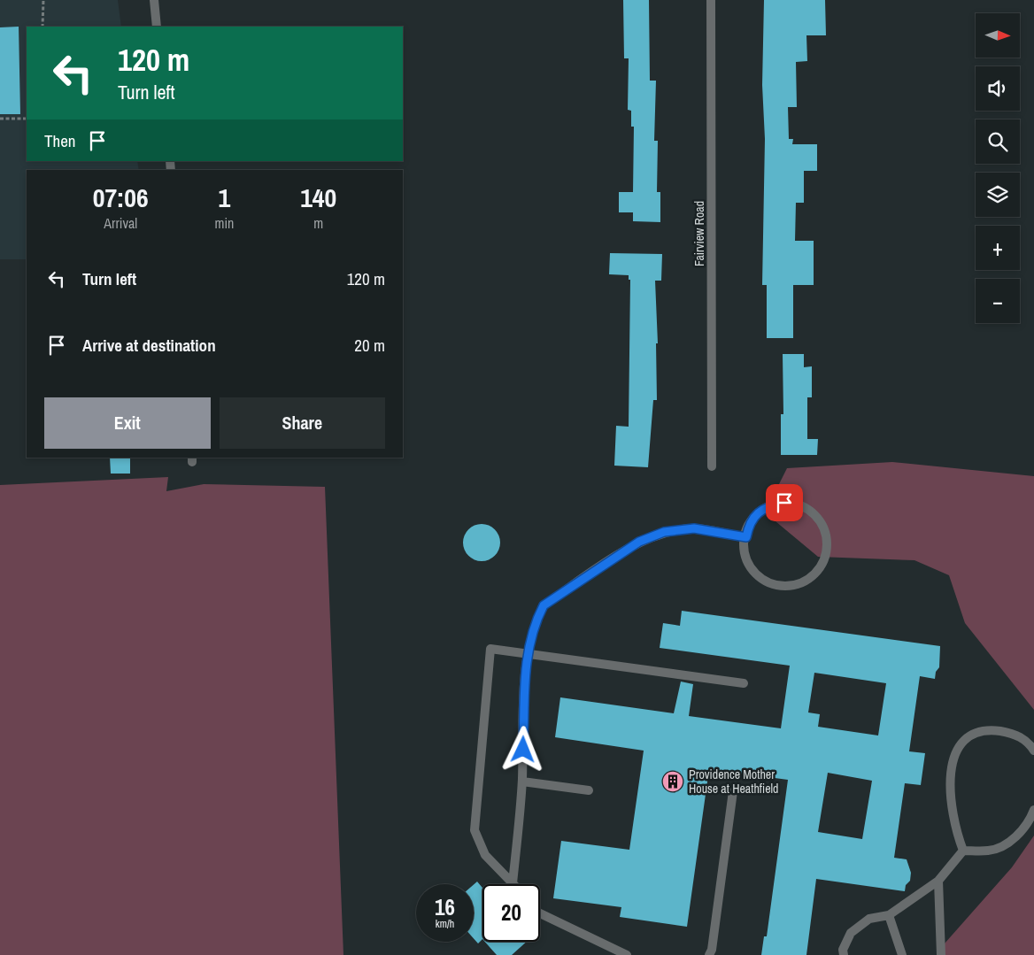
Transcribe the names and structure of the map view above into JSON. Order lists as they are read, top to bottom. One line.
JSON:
{"streets":{"street":["Fairview Road"]},"places":{"building":["Providence Mother House at Heathfield"]},"north":"right","page":{"map_buttons":["+","−"],"turn":["120 m","Turn left"],"then":"Then","eta":["07:06","Arrival","1","min","140","m"],"list":[{"name":"Turn left","value":"120 m"},{"name":"Arrive at destination","value":"20 m"}],"buttons":["Exit","Share"],"speed":"16 km/h","limit":"20"}}
